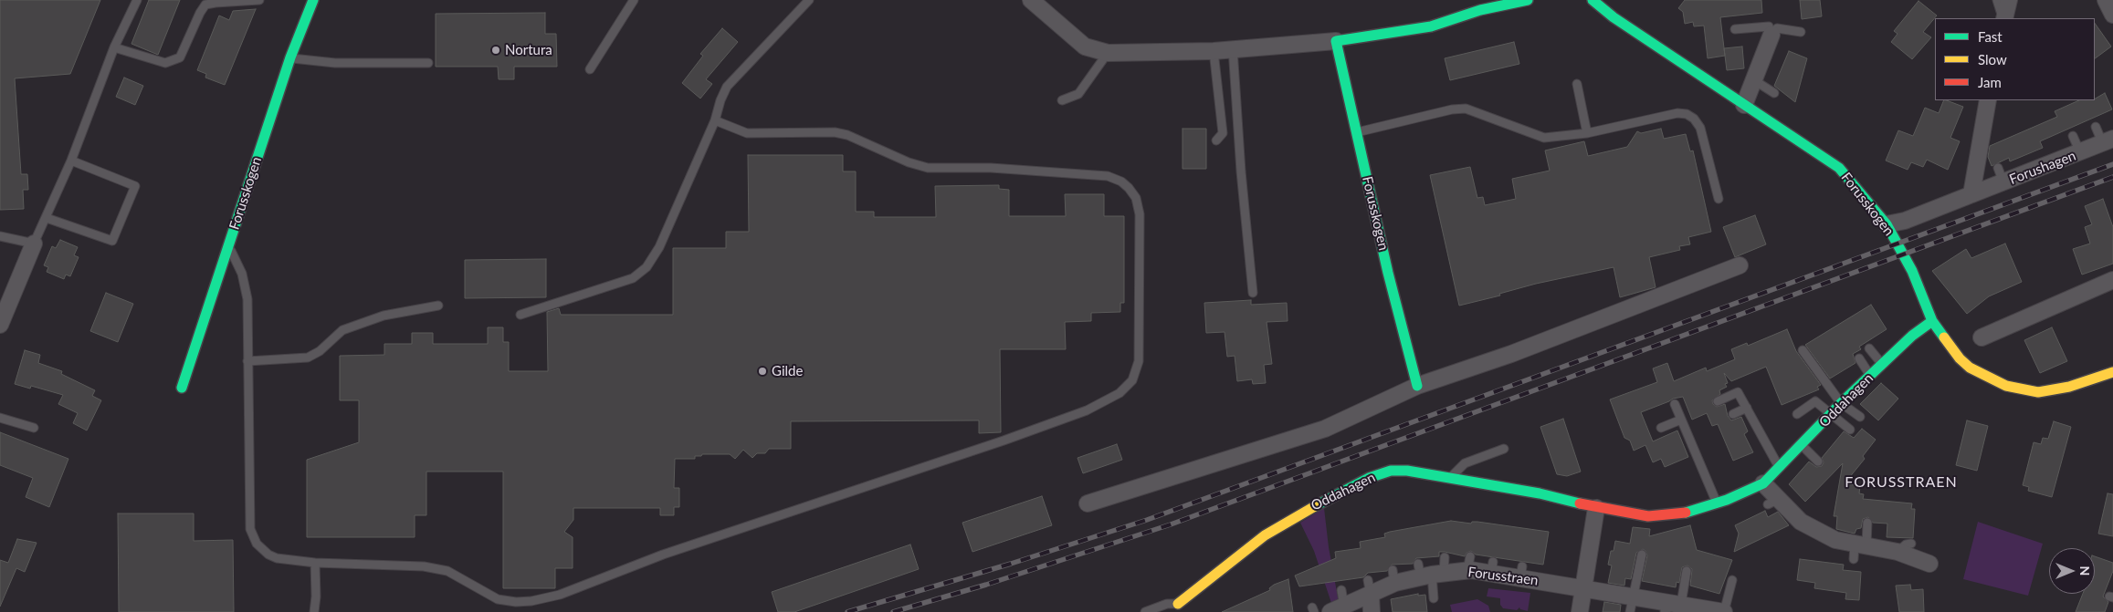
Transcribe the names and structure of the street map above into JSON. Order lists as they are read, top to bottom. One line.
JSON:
{"streets":{"street":["Forushagen","Forusskogen","Oddahagen","Forusstraen"]},"crossings":[["Forushagen","Forusskogen"],["Forusskogen","Oddahagen"]],"districts":["FORUSSTRAEN"],"places":["Nortura","Gilde"],"legend":["Fast","Slow","Jam"],"north":"right"}
